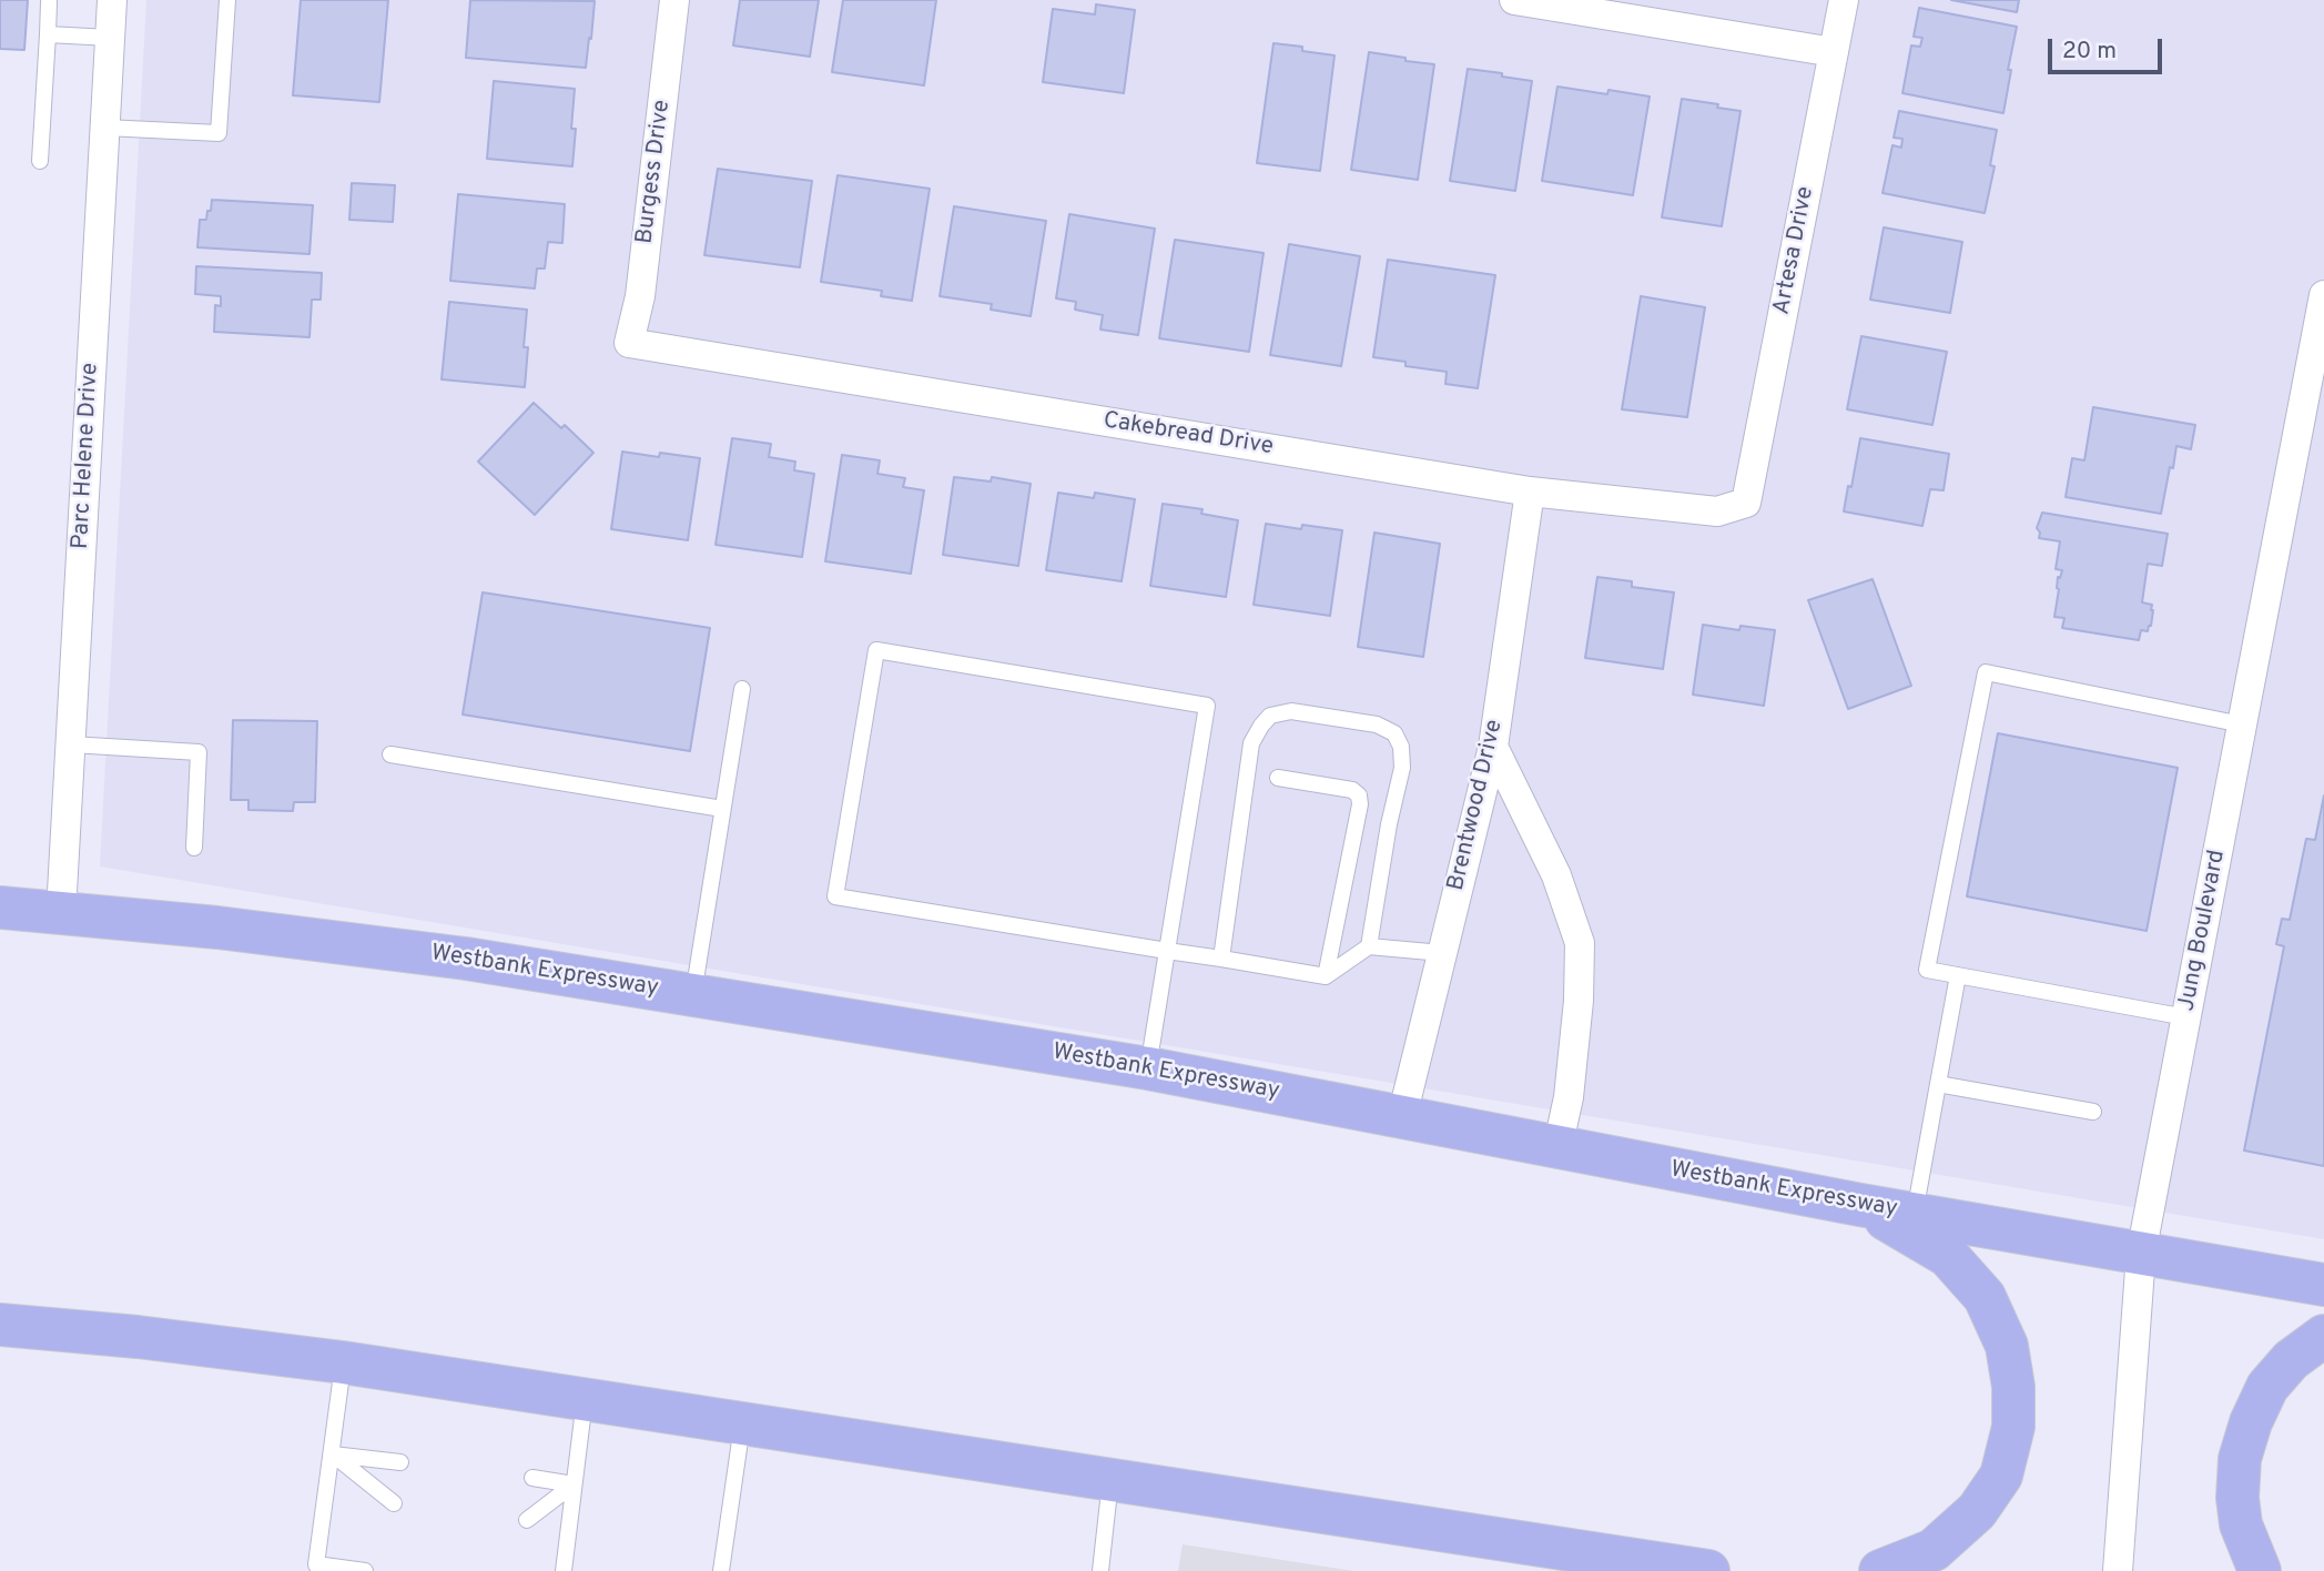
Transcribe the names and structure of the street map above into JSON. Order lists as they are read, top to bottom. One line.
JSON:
{"streets":{"highway":["Westbank Expressway"],"street":["Burgess Drive","Artesa Drive","Cakebread Drive","Parc Helene Drive","Brentwood Drive","Jung Boulevard"]},"crossings":[["Burgess Drive","Cakebread Drive"],["Artesa Drive","Cakebread Drive"],["Cakebread Drive","Brentwood Drive"],["Parc Helene Drive","Westbank Expressway"],["Brentwood Drive","Westbank Expressway"],["Jung Boulevard","Westbank Expressway"]],"scale_bar":"20 m"}
